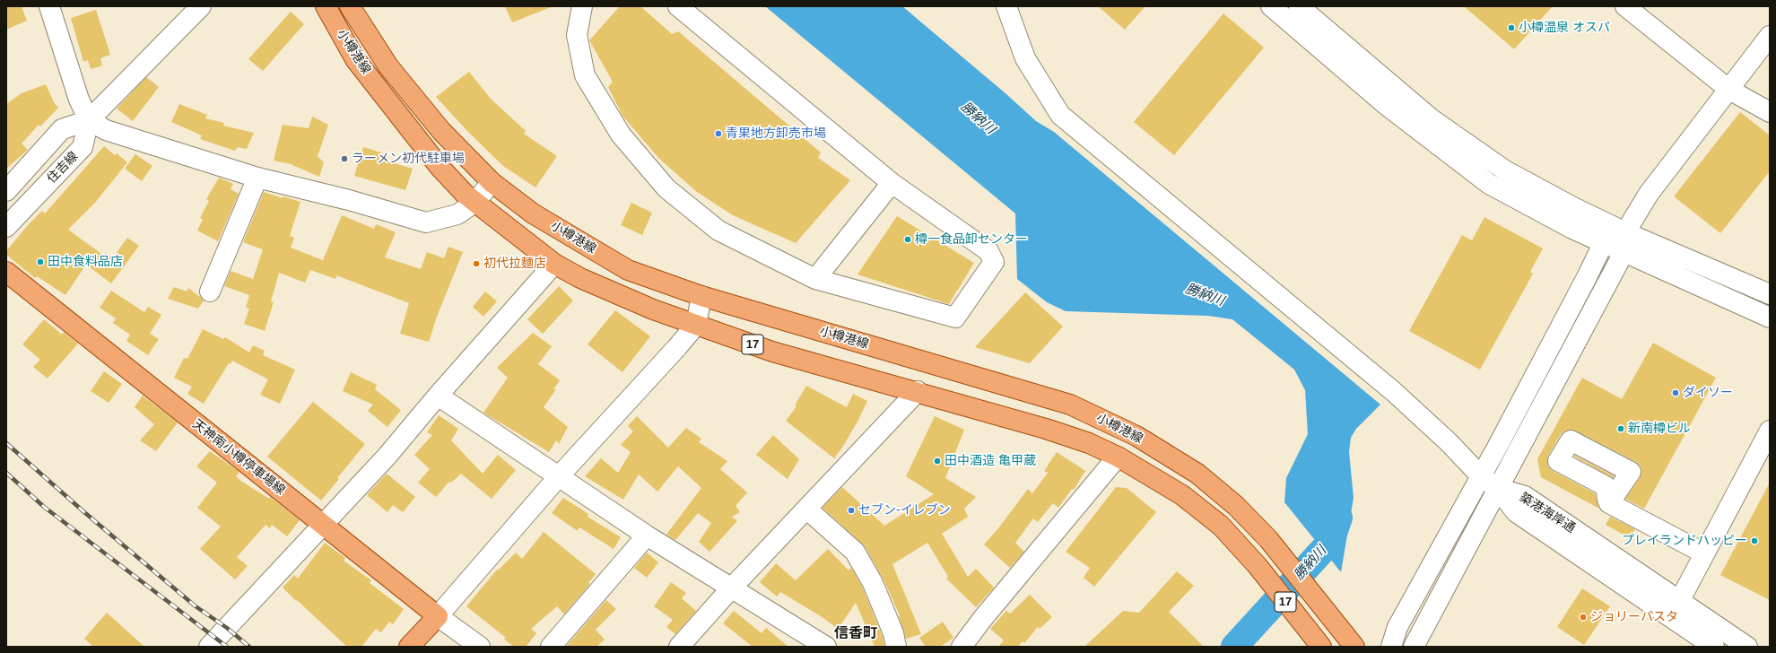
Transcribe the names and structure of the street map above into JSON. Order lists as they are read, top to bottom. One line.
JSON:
{"streets":{"main road":["小樽港線","17","天神南小樽停車場線"],"street":["住吉線","築港海岸通"]},"districts":["信香町"],"water":["勝納川"],"places":["小樽温泉 オスパ","青果地方卸売市場","ラーメン初代駐車場","樽一食品卸センター","田中食料品店","初代拉麵店","ダイソー","新南樽ビル","田中酒造 亀甲蔵","セブン-イレブン","プレイランドハッピー","ジョリーパスタ"]}
